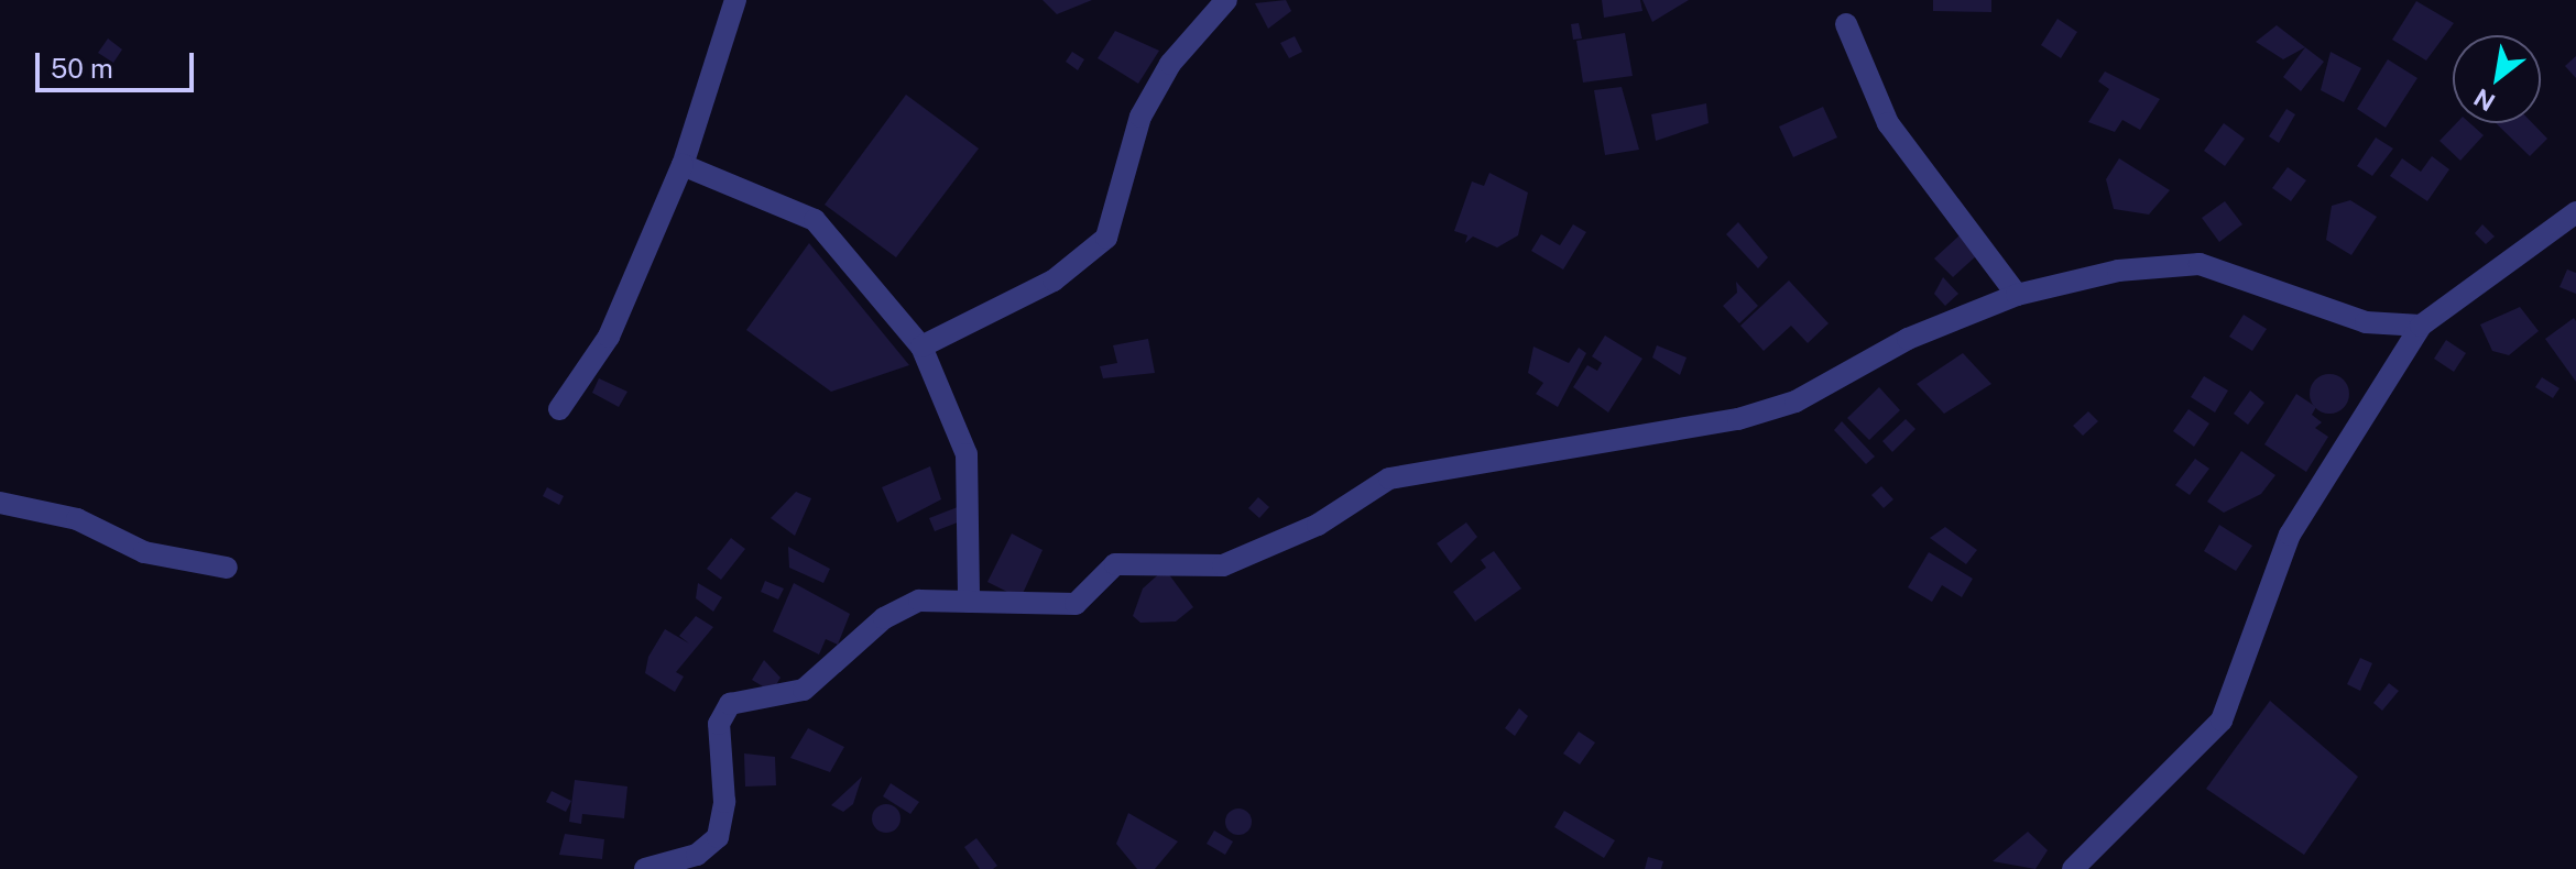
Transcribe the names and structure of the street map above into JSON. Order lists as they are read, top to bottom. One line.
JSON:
{"scale_bar":"50 m","north":"bottom left"}
